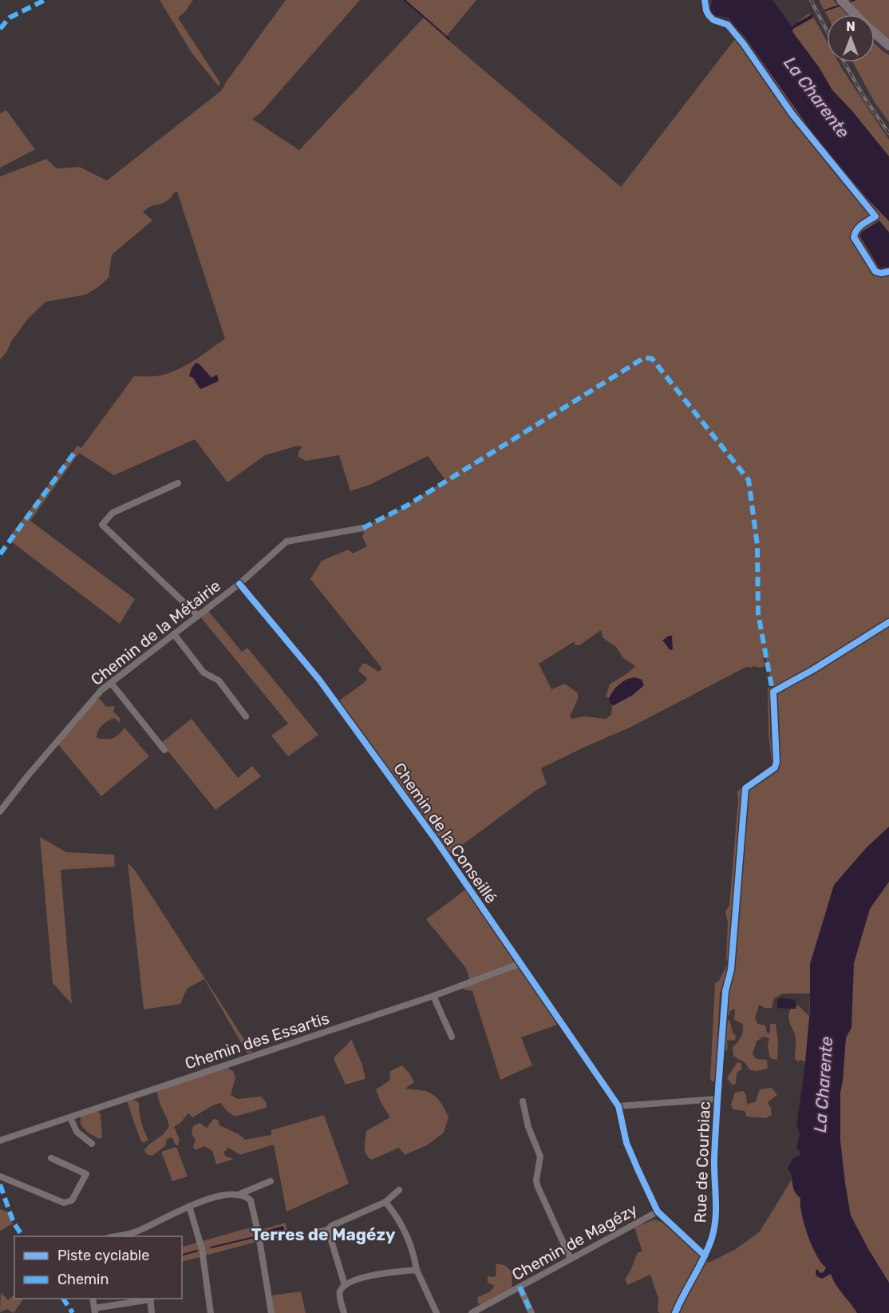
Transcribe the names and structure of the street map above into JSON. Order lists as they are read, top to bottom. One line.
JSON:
{"streets":{"street":["Chemin de la Métairie","Chemin de la Conseillé","Chemin des Essartis","Rue de Courbiac","Chemin de Magézy"]},"crossings":[["Chemin de la Métairie","Chemin de la Conseillé"],["Chemin de la Conseillé","Chemin des Essartis"],["Rue de Courbiac","Chemin de Magézy"]],"districts":["Terres de Magézy"],"water":["La Charente"],"legend":["Piste cyclable","Chemin"],"north":"top"}
